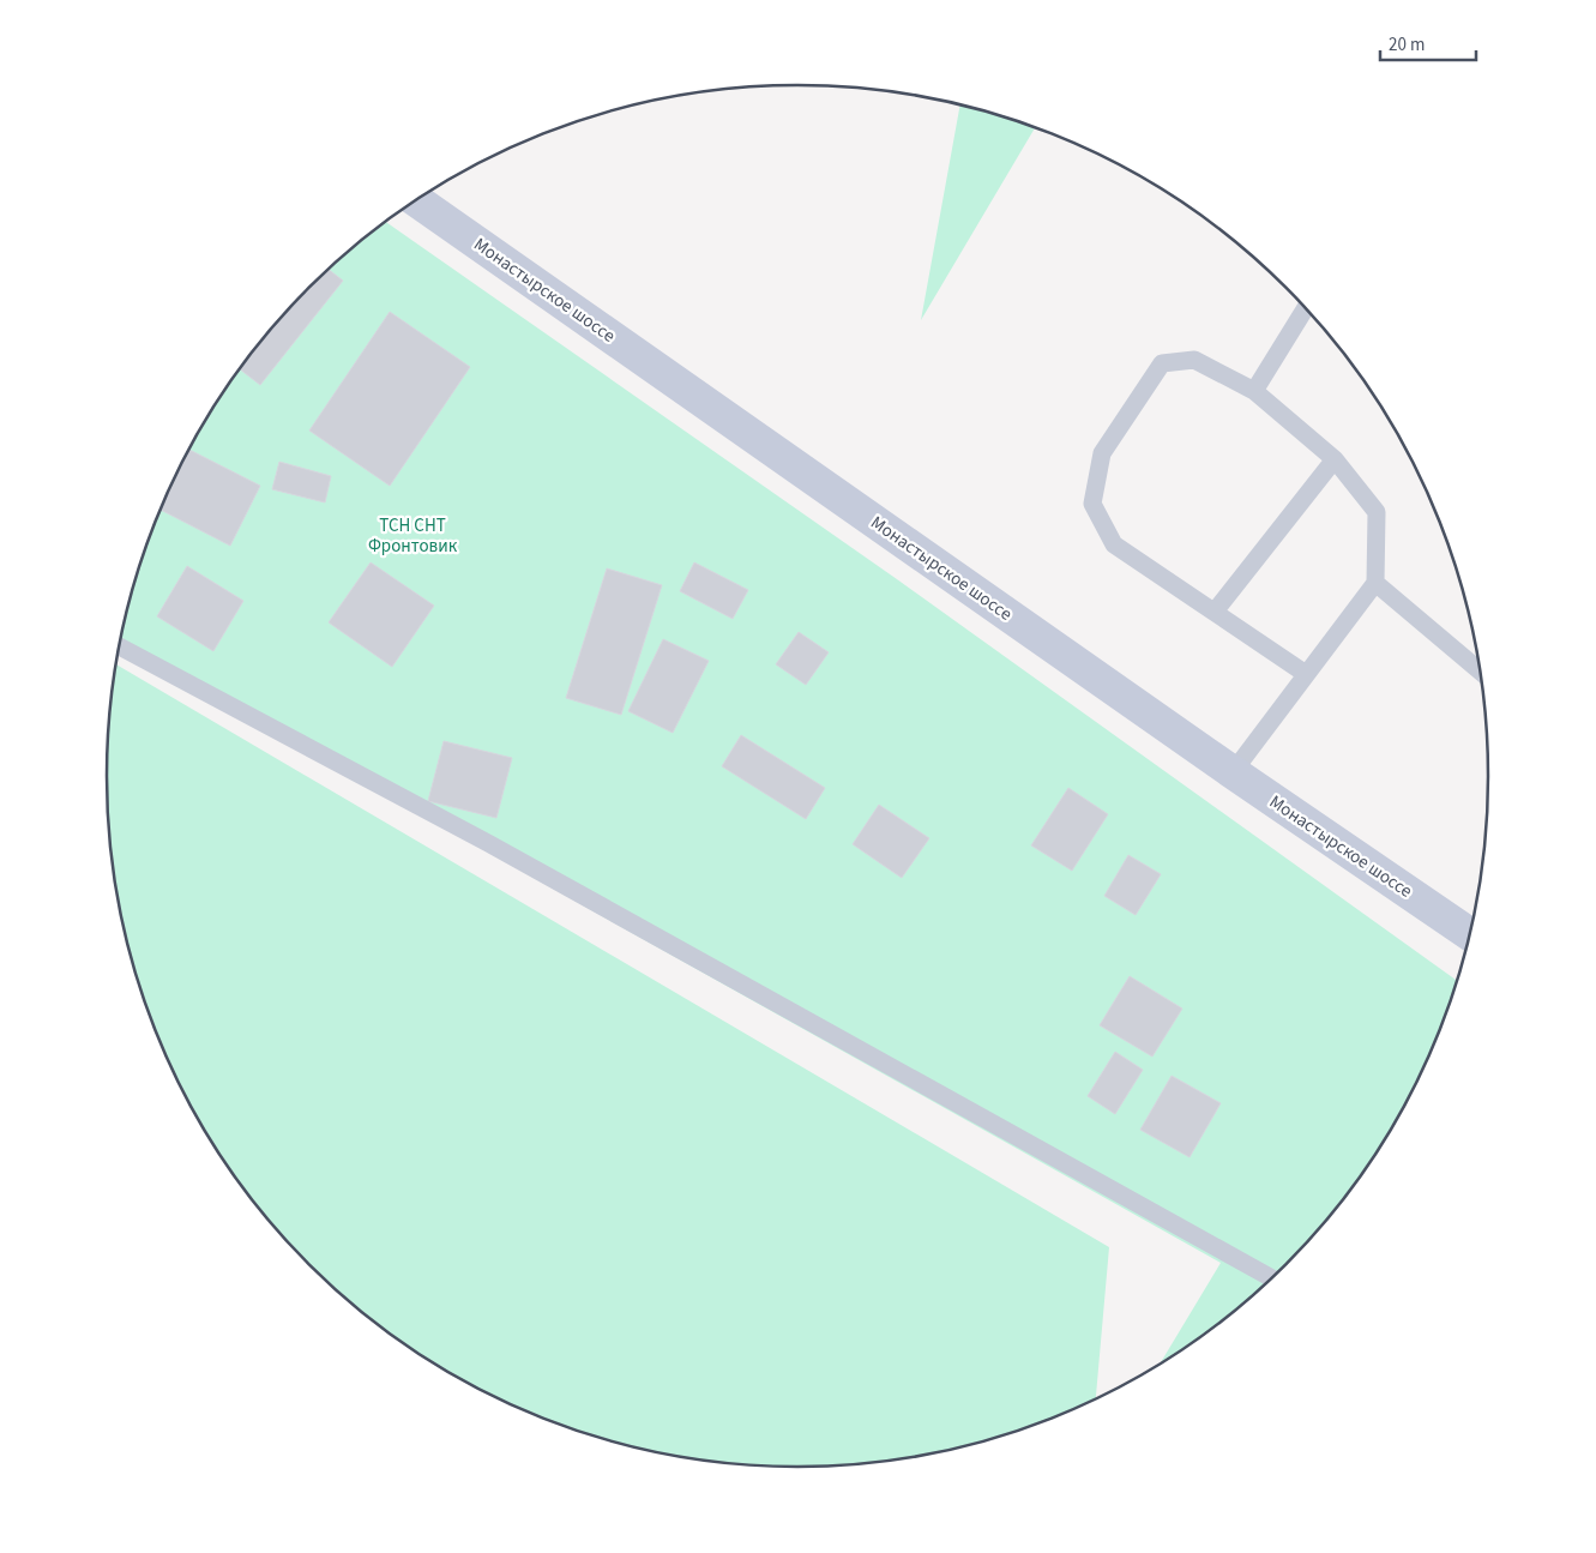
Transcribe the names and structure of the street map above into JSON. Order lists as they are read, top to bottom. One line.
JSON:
{"streets":{"main road":["Монастырское шоссе"]},"parks":["ТСН СНТ Фронтовик"],"scale_bar":"20 m"}
